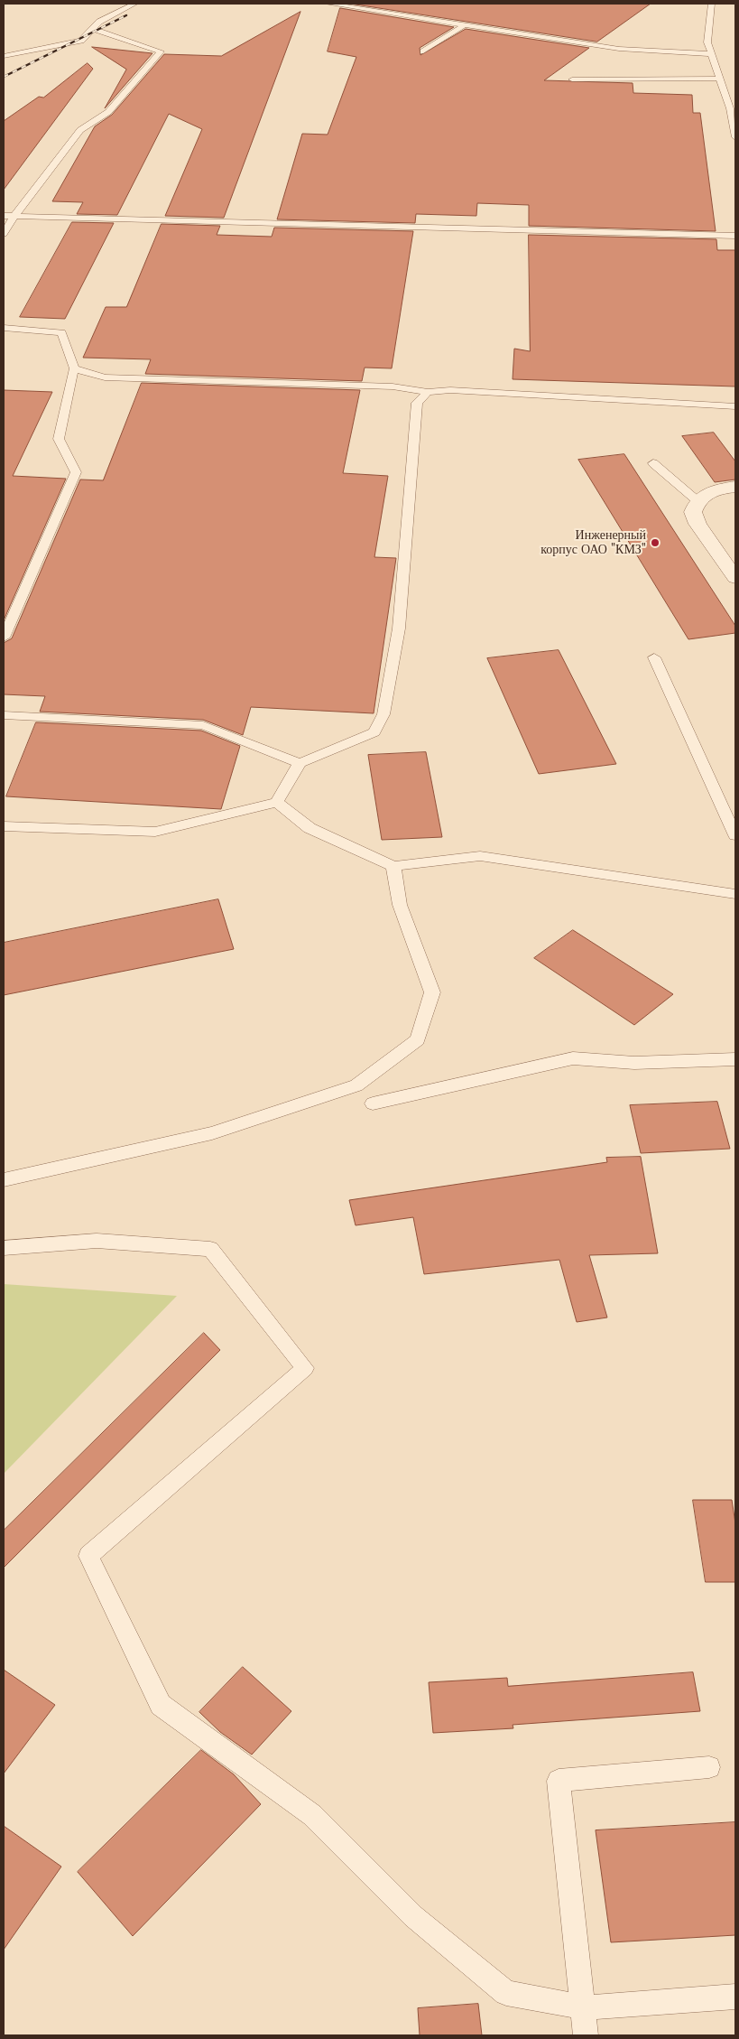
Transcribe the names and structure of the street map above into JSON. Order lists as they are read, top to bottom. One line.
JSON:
{"places":["Инженерный корпус ОАО \"КМЗ\""]}
